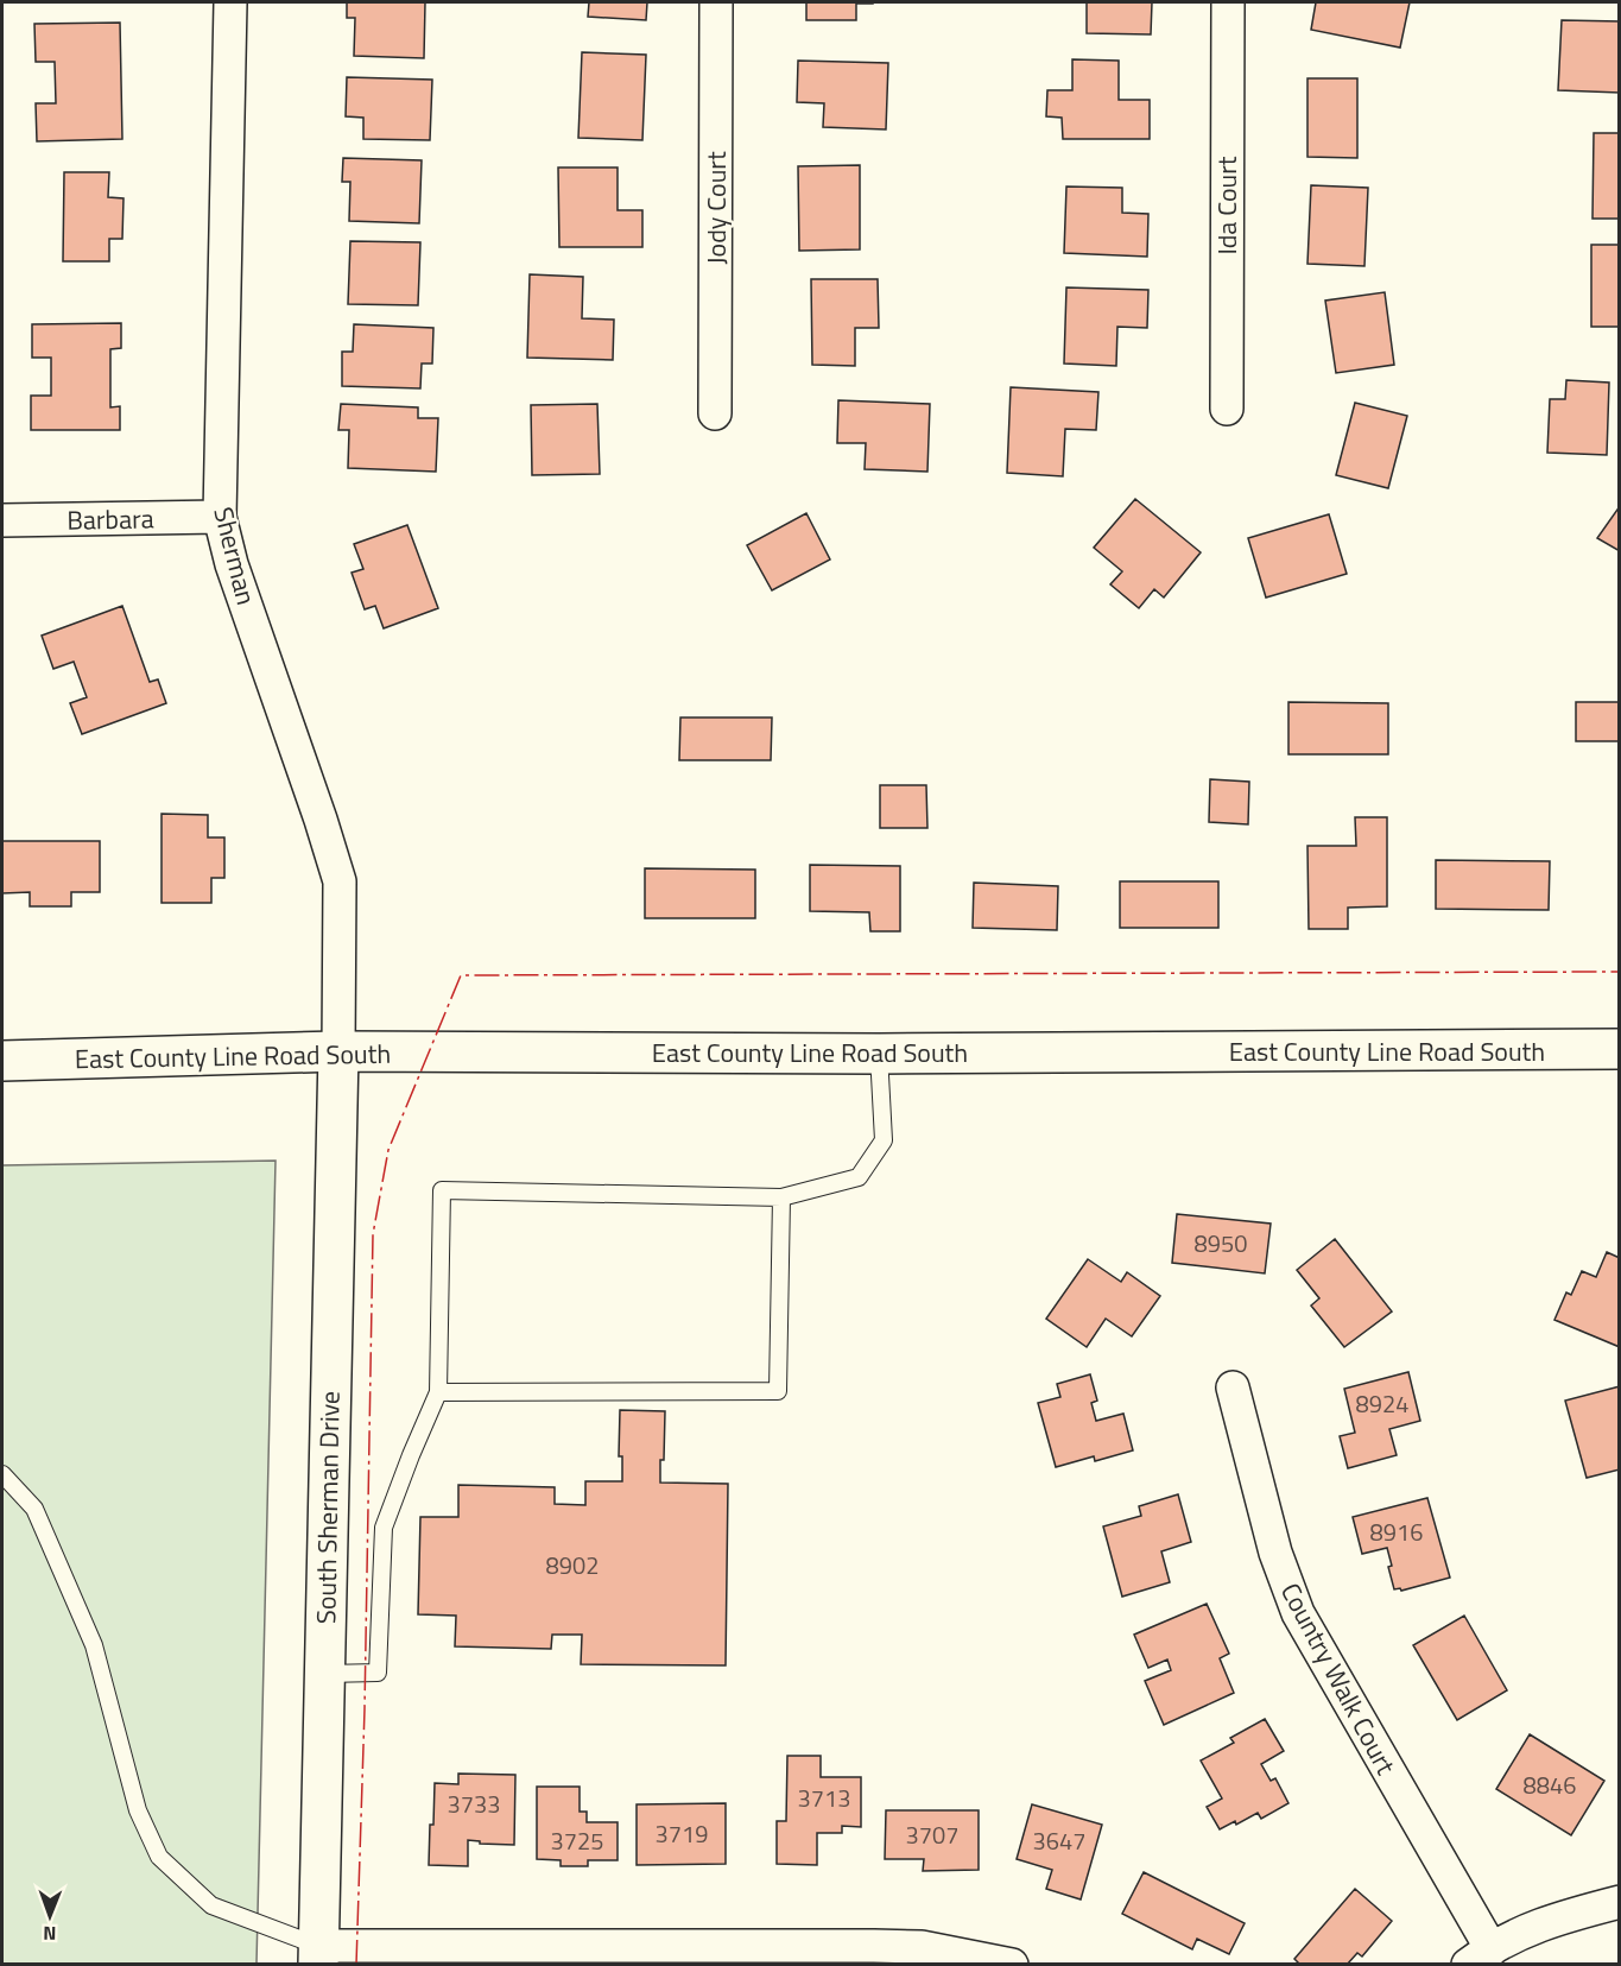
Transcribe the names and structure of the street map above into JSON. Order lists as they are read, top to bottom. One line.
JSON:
{"streets":{"main road":["East County Line Road South","South Sherman Drive"],"street":["Ida Court","Jody Court","Barbara","Sherman","Country Walk Court"]},"crossings":[["Barbara","Sherman"],["Sherman","East County Line Road South"],["Sherman","South Sherman Drive"],["East County Line Road South","South Sherman Drive"]],"house_numbers":["8950","8924","8916","8902","8846","3713","3733","3719","3707","3725","3647"],"north":"bottom"}
